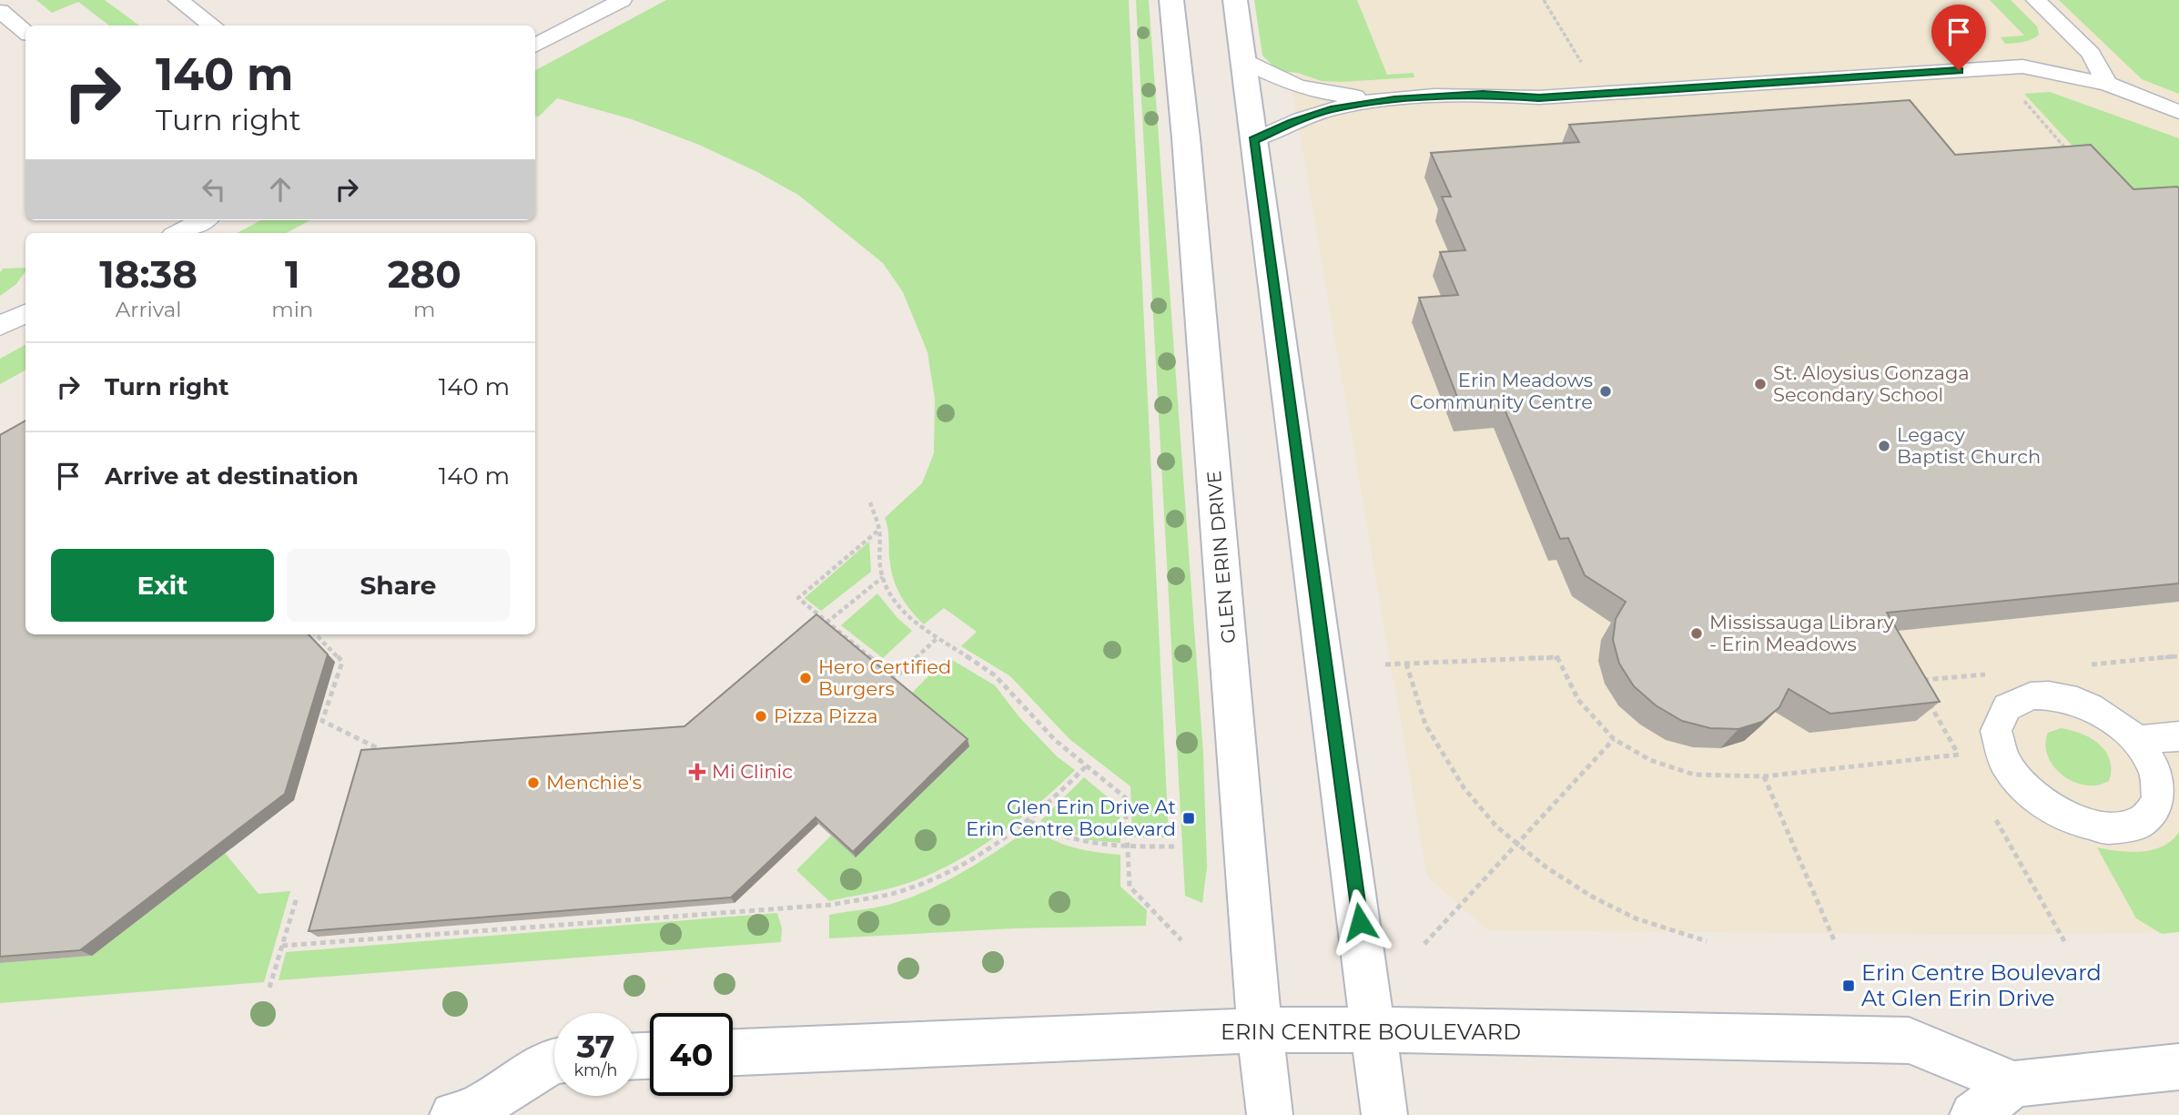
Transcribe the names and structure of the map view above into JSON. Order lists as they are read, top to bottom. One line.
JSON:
{"streets":{"street":["GLEN ERIN DRIVE","ERIN CENTRE BOULEVARD"]},"crossings":[["GLEN ERIN DRIVE","ERIN CENTRE BOULEVARD"]],"places":{"other":["St. Aloysius Gonzaga Secondary School","Erin Meadows Community Centre","Legacy Baptist Church","Mississauga Library - Erin Meadows","Hero Certified Burgers","Pizza Pizza","Menchie's"],"health":["Mi Clinic"],"transit":["Glen Erin Drive At Erin Centre Boulevard","Erin Centre Boulevard At Glen Erin Drive"]},"page":{"turn":["140 m","Turn right"],"eta":["18:38","Arrival","1","min","280","m"],"list":[{"name":"Turn right","value":"140 m"},{"name":"Arrive at destination","value":"140 m"}],"buttons":["Exit","Share"],"speed":"37 km/h","limit":"40"}}
